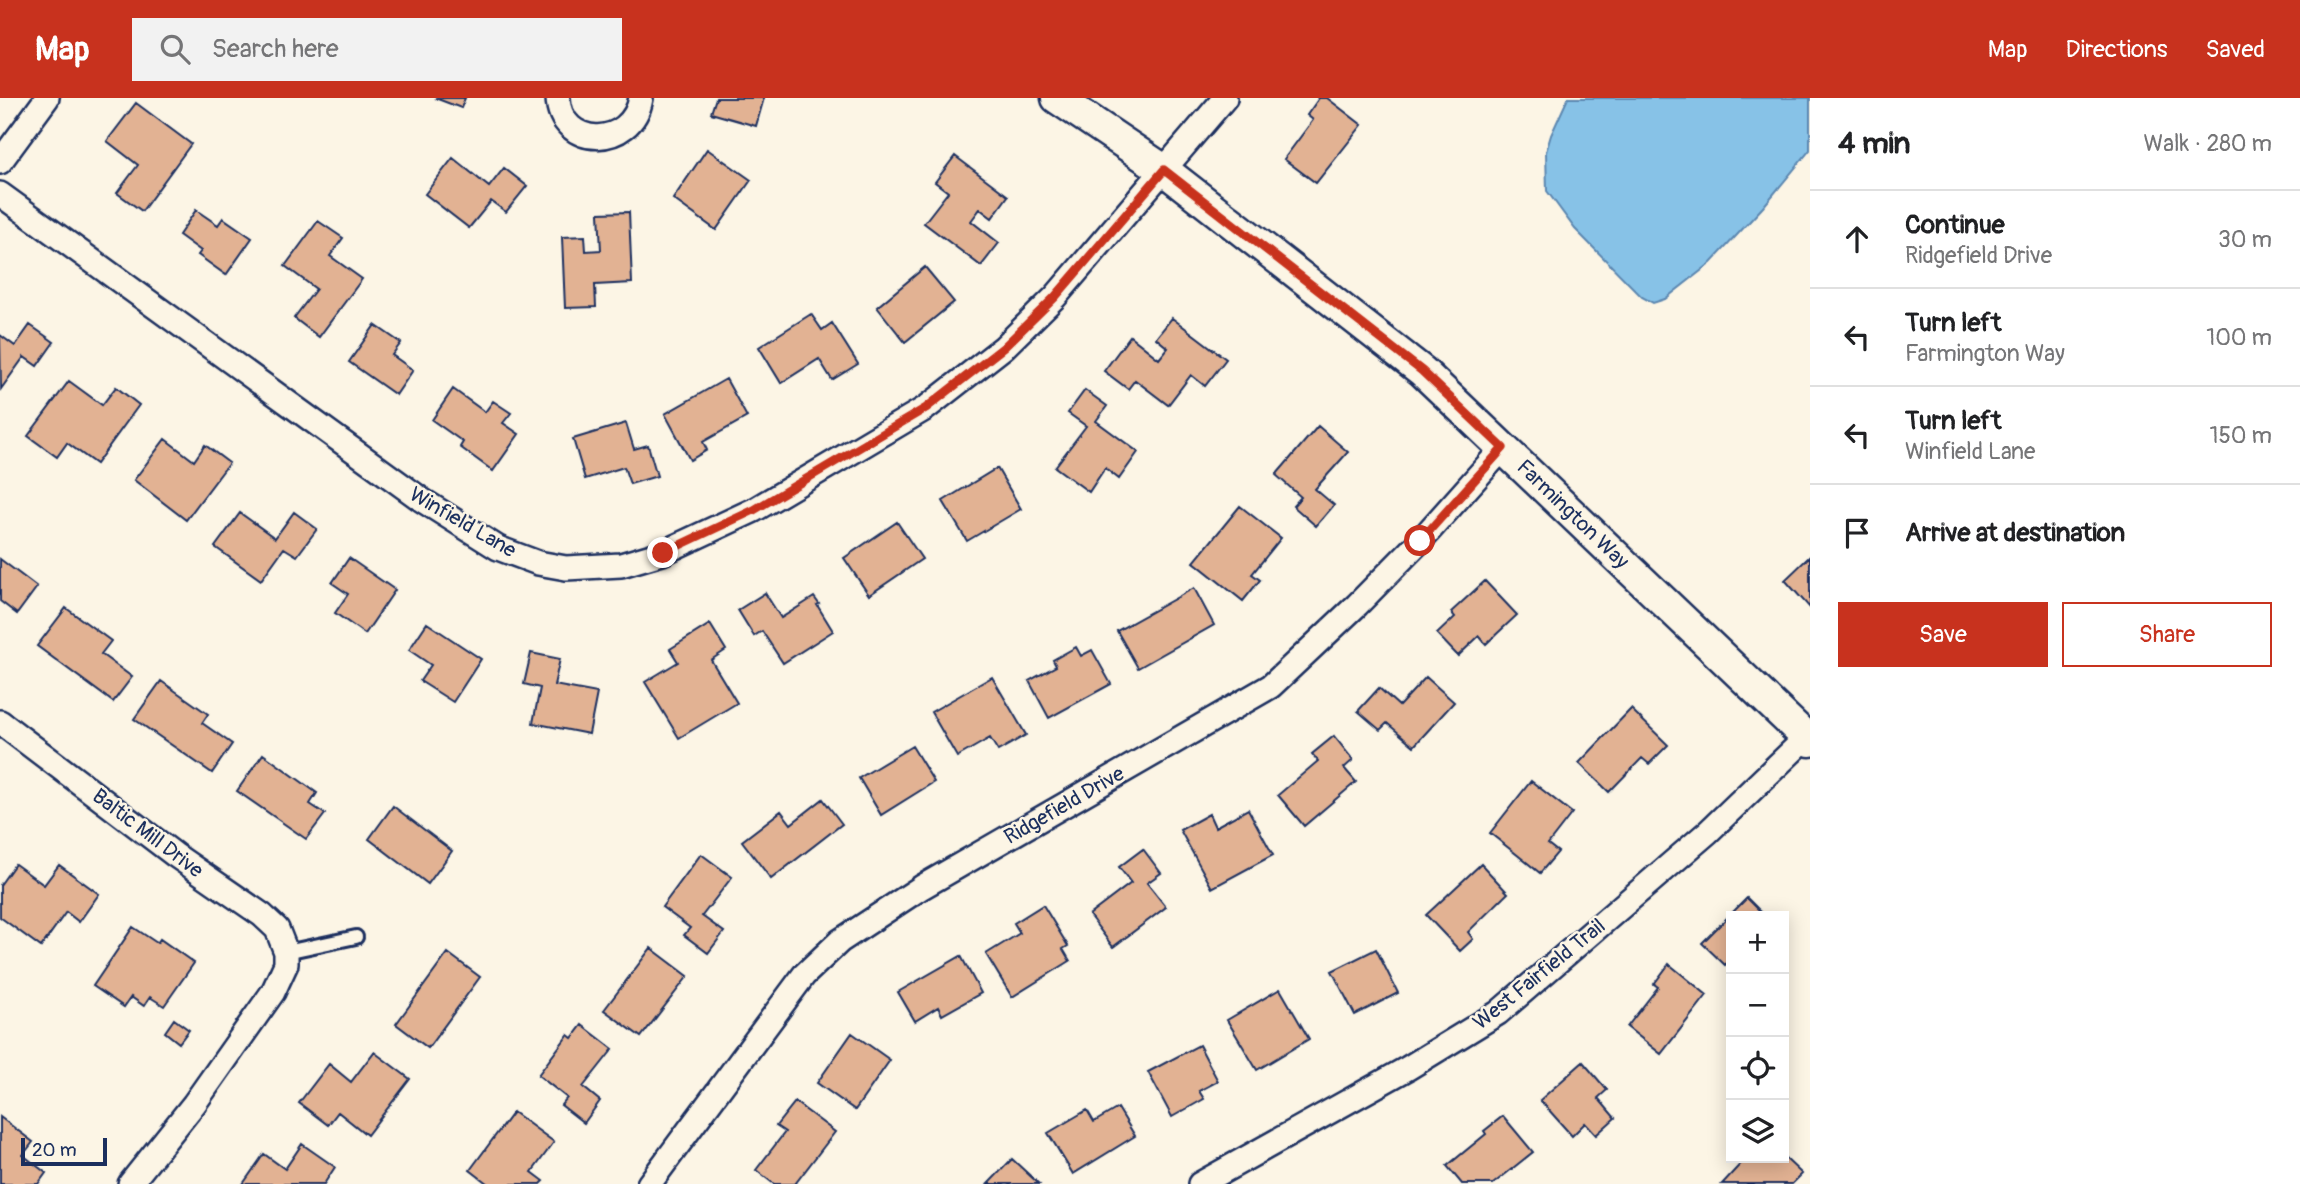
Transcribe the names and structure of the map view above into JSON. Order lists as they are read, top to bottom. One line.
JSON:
{"streets":{"street":["Farmington Way","Winfield Lane","Ridgefield Drive","Baltic Mill Drive","West Fairfield Trail"]},"crossings":[["Farmington Way","Winfield Lane"],["Farmington Way","Ridgefield Drive"],["Farmington Way","West Fairfield Trail"]],"scale_bar":"20 m","page":{"header":"Map","search":"Search here","nav":["Map","Directions","Saved"],"heading":["4 min","Walk · 280 m"],"list":[["Continue","Ridgefield Drive","30 m"],["Turn left","Farmington Way","100 m"],["Turn left","Winfield Lane","150 m"],"Arrive at destination"],"buttons":["Save","Share"],"map_buttons":["+","−"],"scale":"20 m"}}
